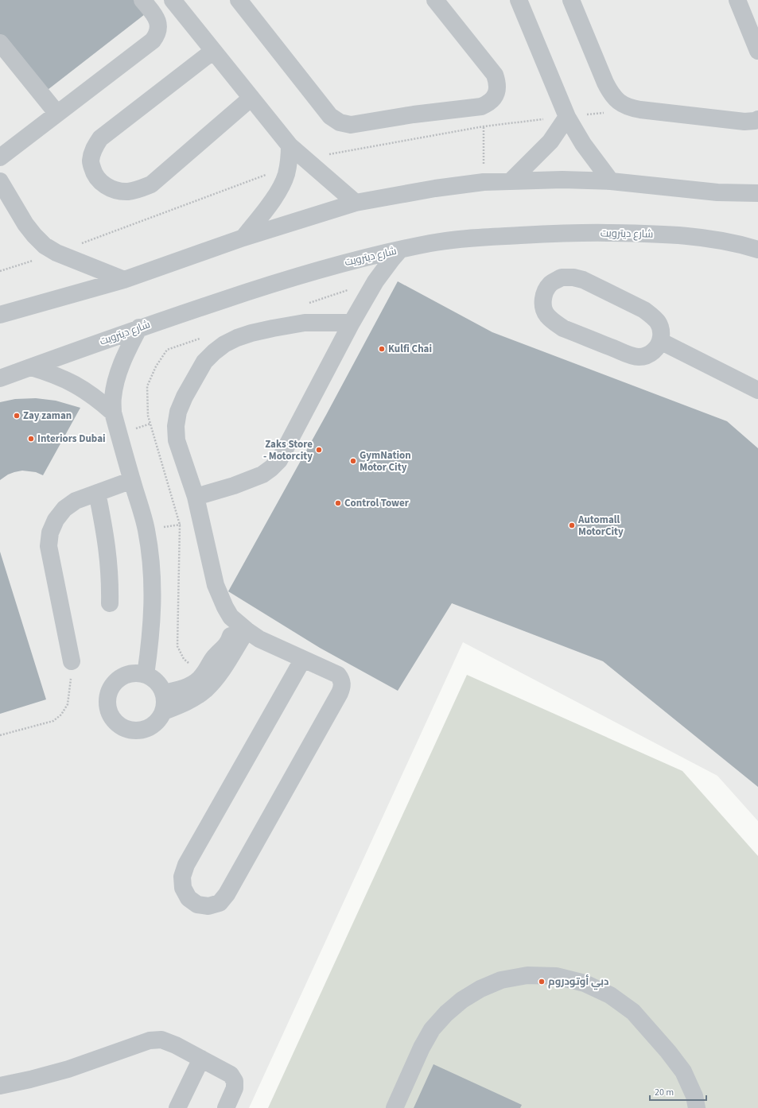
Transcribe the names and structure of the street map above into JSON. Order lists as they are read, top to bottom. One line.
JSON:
{"streets":{"street":["شارع ديترويت"]},"places":["Kulfi Chai","Zay zaman","Interiors Dubai","Zaks Store - Motorcity","GymNation Motor City","Control Tower","Automall MotorCity","دبي أوتودروم"],"scale_bar":"20 m"}
